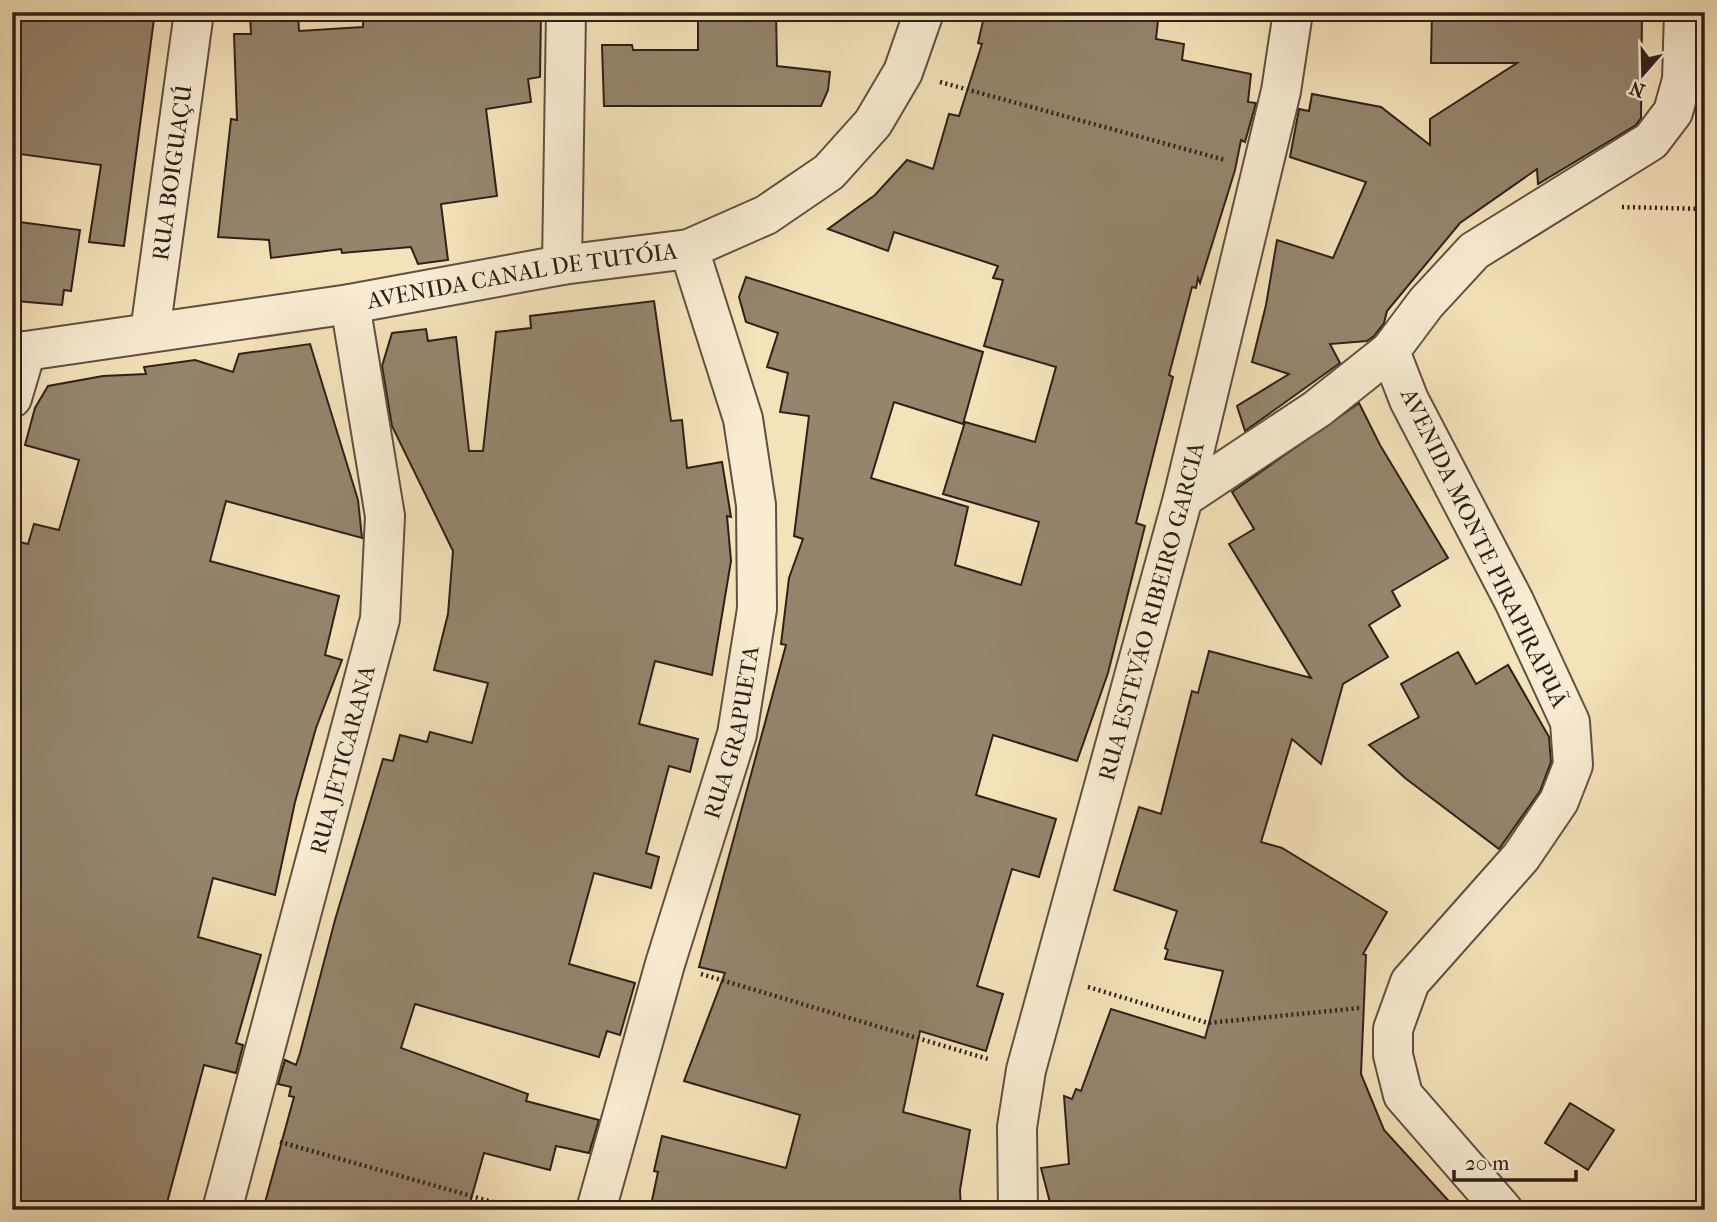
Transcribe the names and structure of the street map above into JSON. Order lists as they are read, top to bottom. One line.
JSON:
{"streets":{"street":["RUA BOIGUAÇÚ","AVENIDA CANAL DE TUTÓIA","AVENIDA MONTE PIRAPIRAPUÃ","RUA ESTEVÃO RIBEIRO GARCIA","RUA GRAPUETA","RUA JETICARANA"]},"crossings":[["RUA BOIGUAÇÚ","AVENIDA CANAL DE TUTÓIA"],["AVENIDA CANAL DE TUTÓIA","RUA GRAPUETA"],["AVENIDA CANAL DE TUTÓIA","RUA JETICARANA"]],"scale_bar":"20 m","north":"bottom"}
